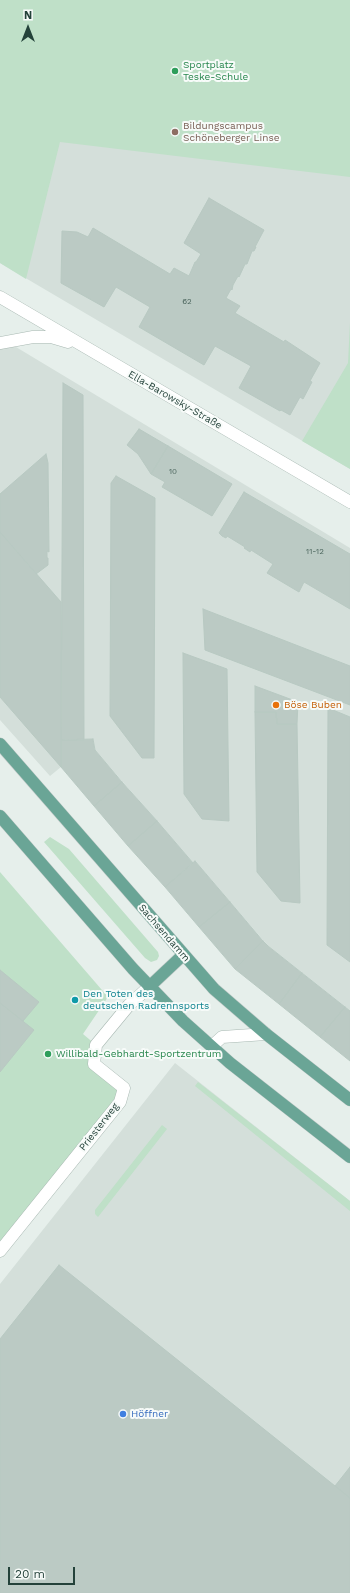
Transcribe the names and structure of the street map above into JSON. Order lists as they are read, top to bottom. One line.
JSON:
{"streets":{"main road":["Sachsendamm"],"street":["Ella-Barowsky-Straße","Priesterweg"]},"places":["Sportplatz Teske-Schule","Bildungscampus Schöneberger Linse","Böse Buben","Den Toten des deutschen Radrennsports","Willibald-Gebhardt-Sportzentrum","Höffner"],"house_numbers":["62","10","11-12"],"scale_bar":"20 m","north":"top"}
